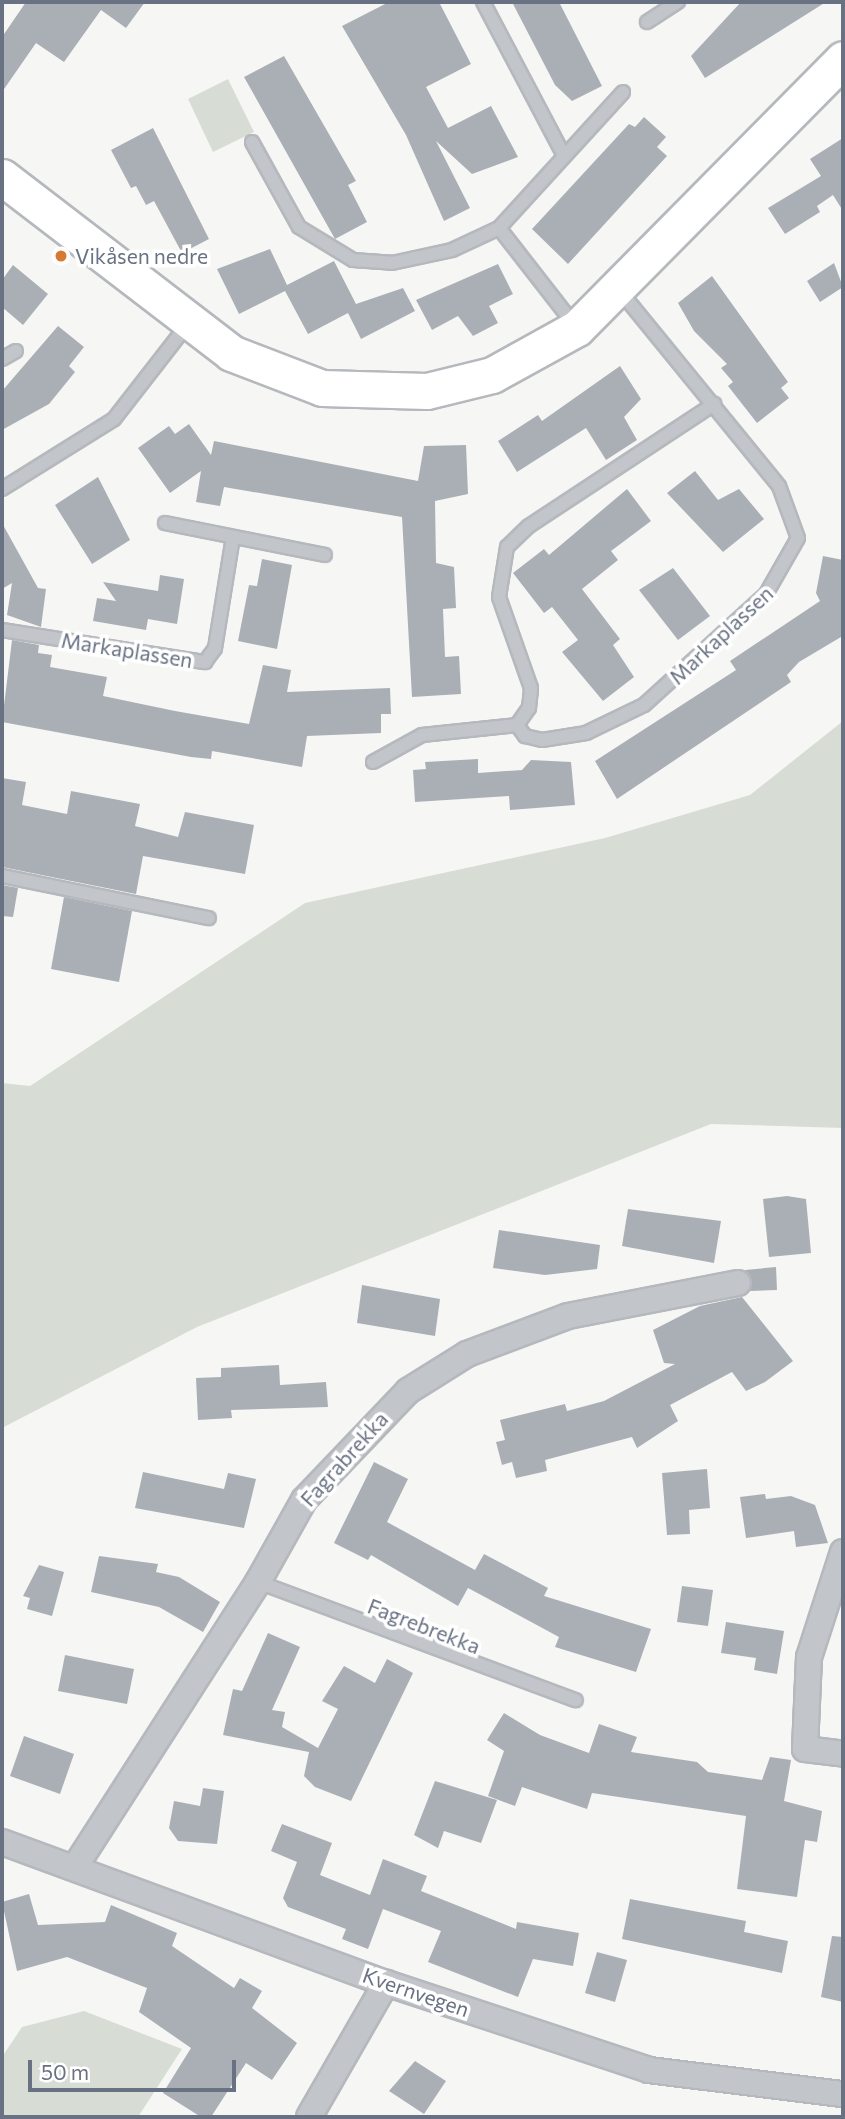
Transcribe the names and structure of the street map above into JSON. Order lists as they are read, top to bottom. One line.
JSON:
{"streets":{"street":["Fagrabrekka","Kvernvegen"],"lane":["Markaplassen","Fagrebrekka"]},"crossings":[["Fagrabrekka","Fagrebrekka"],["Fagrabrekka","Kvernvegen"]],"places":["Vikåsen nedre"],"scale_bar":"50 m"}
